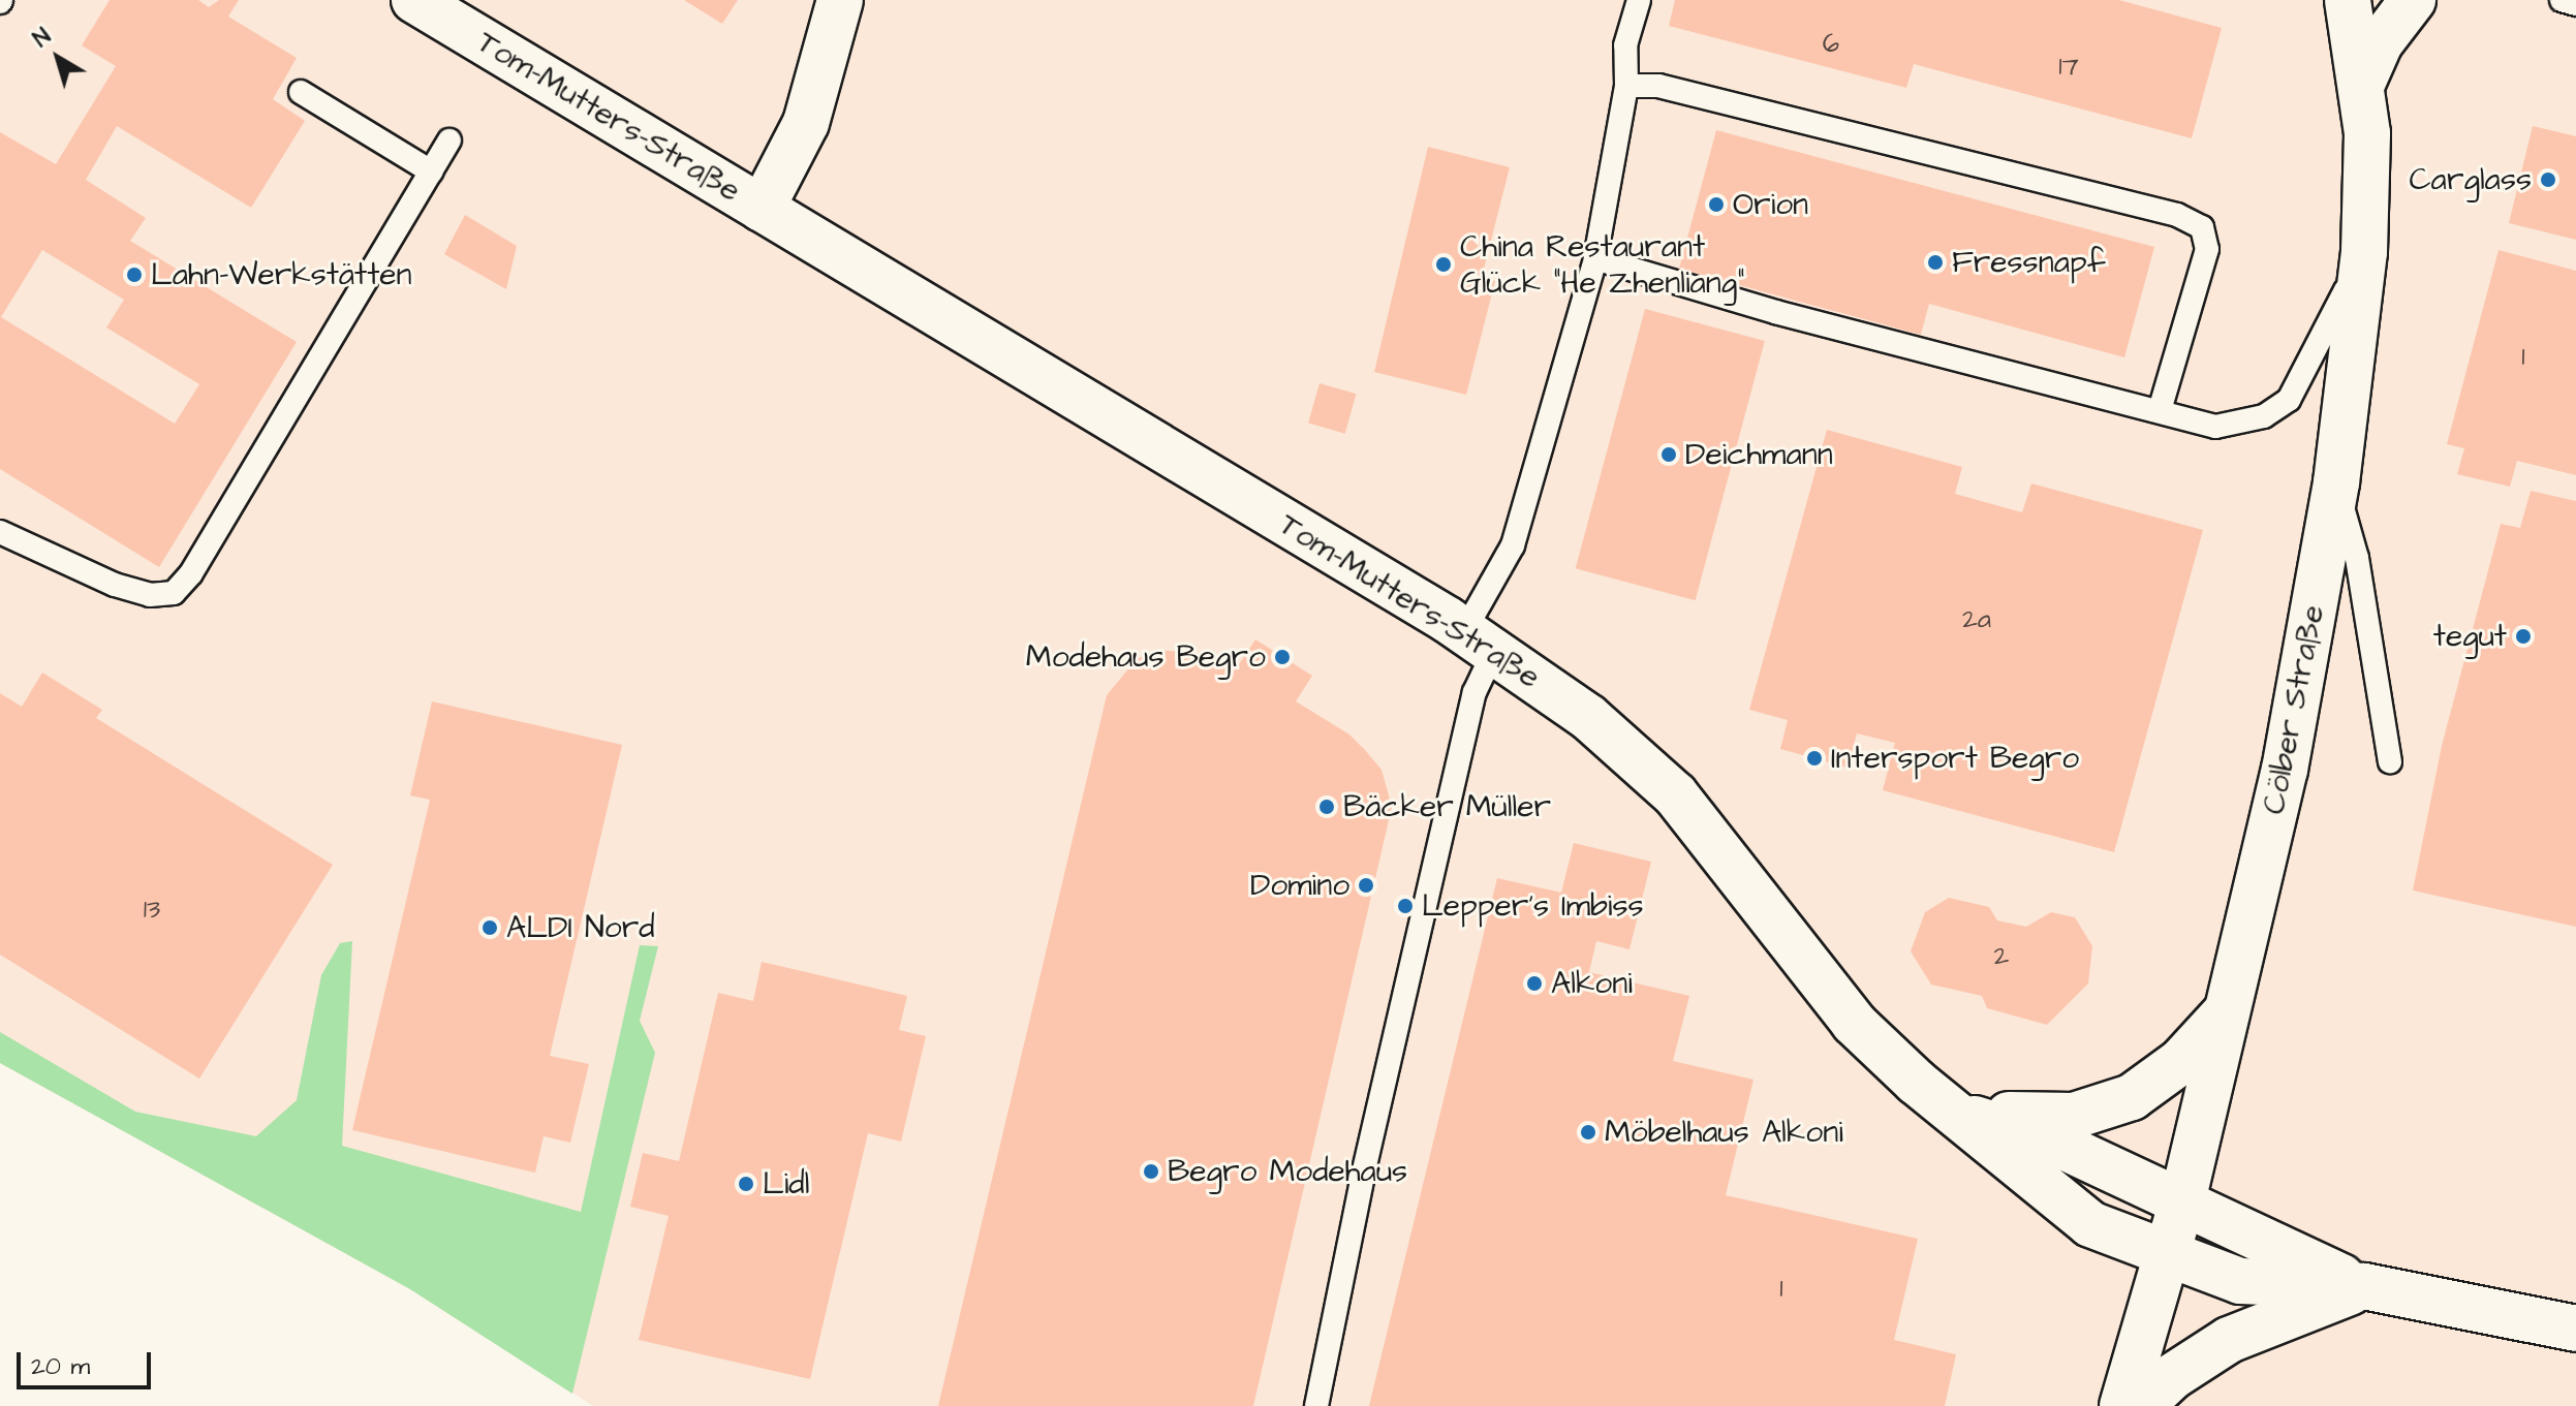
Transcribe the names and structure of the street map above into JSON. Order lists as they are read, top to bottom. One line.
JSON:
{"streets":{"street":["Tom-Mutters-Straße","Cölber Straße"]},"crossings":[["Tom-Mutters-Straße","Cölber Straße"]],"places":["Carglass","Orion","Fressnapf","China Restaurant Glück \"He Zhenliang\"","Lahn-Werkstätten","Deichmann","tegut","Modehaus Begro","Intersport Begro","Bäcker Müller","Domino","Lepper's Imbiss","ALDI Nord","Alkoni","Möbelhaus Alkoni","Begro Modehaus","Lidl"],"house_numbers":["6","17","1","2a","13","2","1"],"scale_bar":"20 m","north":"top left"}
